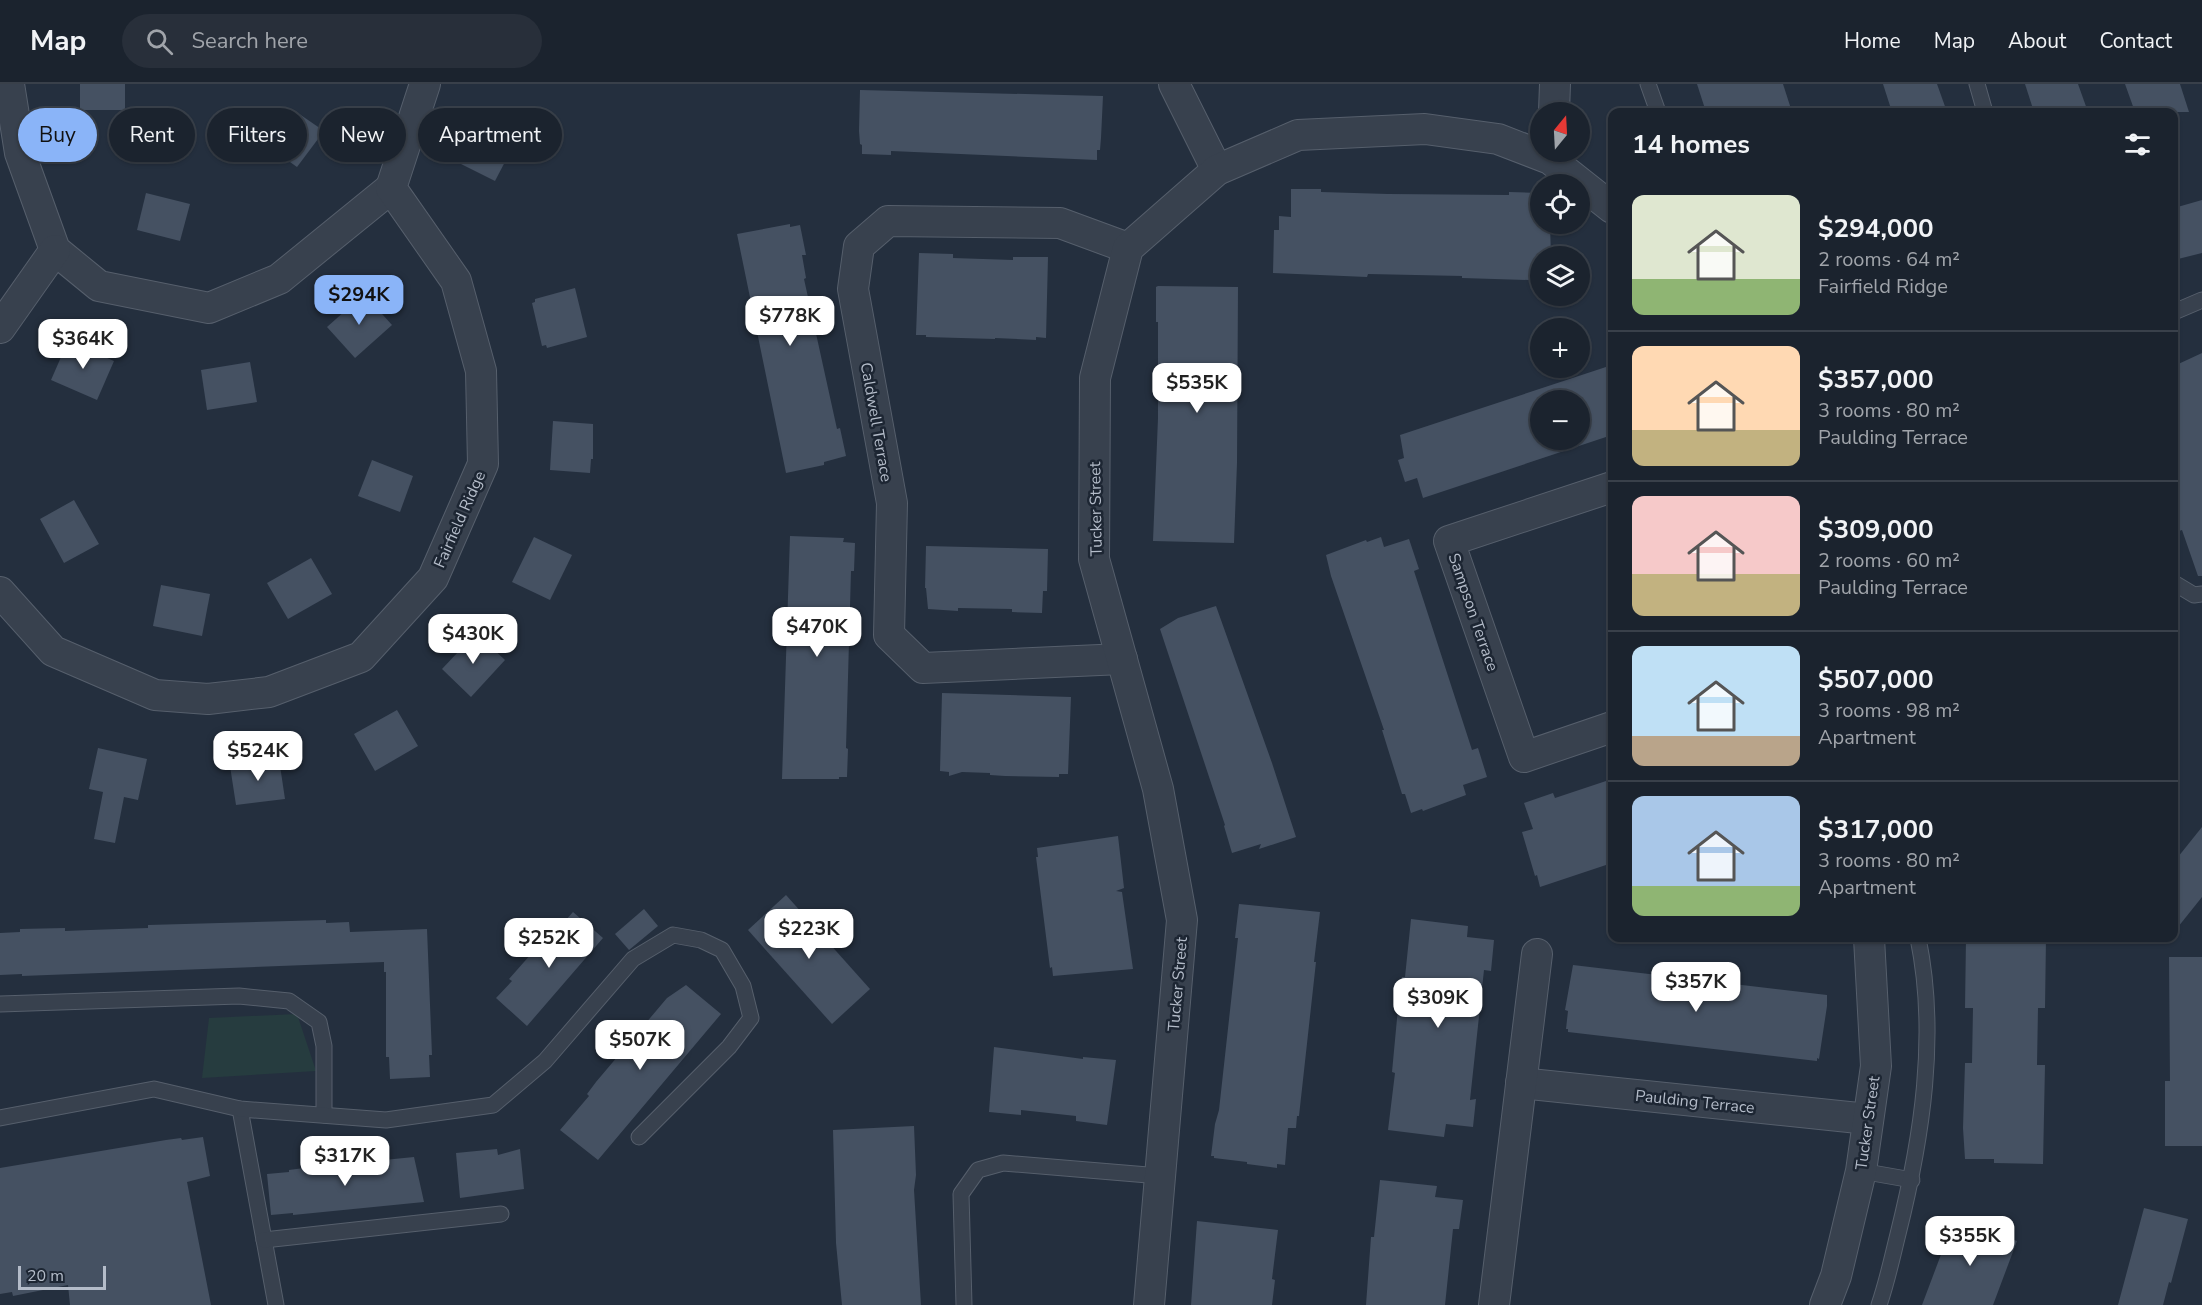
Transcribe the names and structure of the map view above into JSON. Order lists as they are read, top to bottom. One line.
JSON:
{"streets":{"street":["Caldwell Terrace","Tucker Street","Fairfield Ridge","Sampson Terrace","Paulding Terrace"]},"crossings":[["Caldwell Terrace","Tucker Street"],["Tucker Street","Paulding Terrace"]],"scale_bar":"20 m","north":"top","page":{"header":"Map","search":"Search here","nav":["Home","Map","About","Contact"],"map_buttons":["+","−"],"chip":["Buy","Rent","Filters","New","Apartment"],"heading":"14 homes","list":[{"name":"$294,000","note":"2 rooms · 64 m² · Fairfield Ridge"},{"name":"$357,000","note":"3 rooms · 80 m² · Paulding Terrace"},{"name":"$309,000","note":"2 rooms · 60 m² · Paulding Terrace"},{"name":"$507,000","note":"3 rooms · 98 m² · Apartment"},{"name":"$317,000","note":"3 rooms · 80 m² · Apartment"}],"price":["$294K","$778K","$364K","$535K","$470K","$430K","$524K","$223K","$252K","$357K","$309K","$507K","$317K","$355K"],"scale":"20 m"}}
